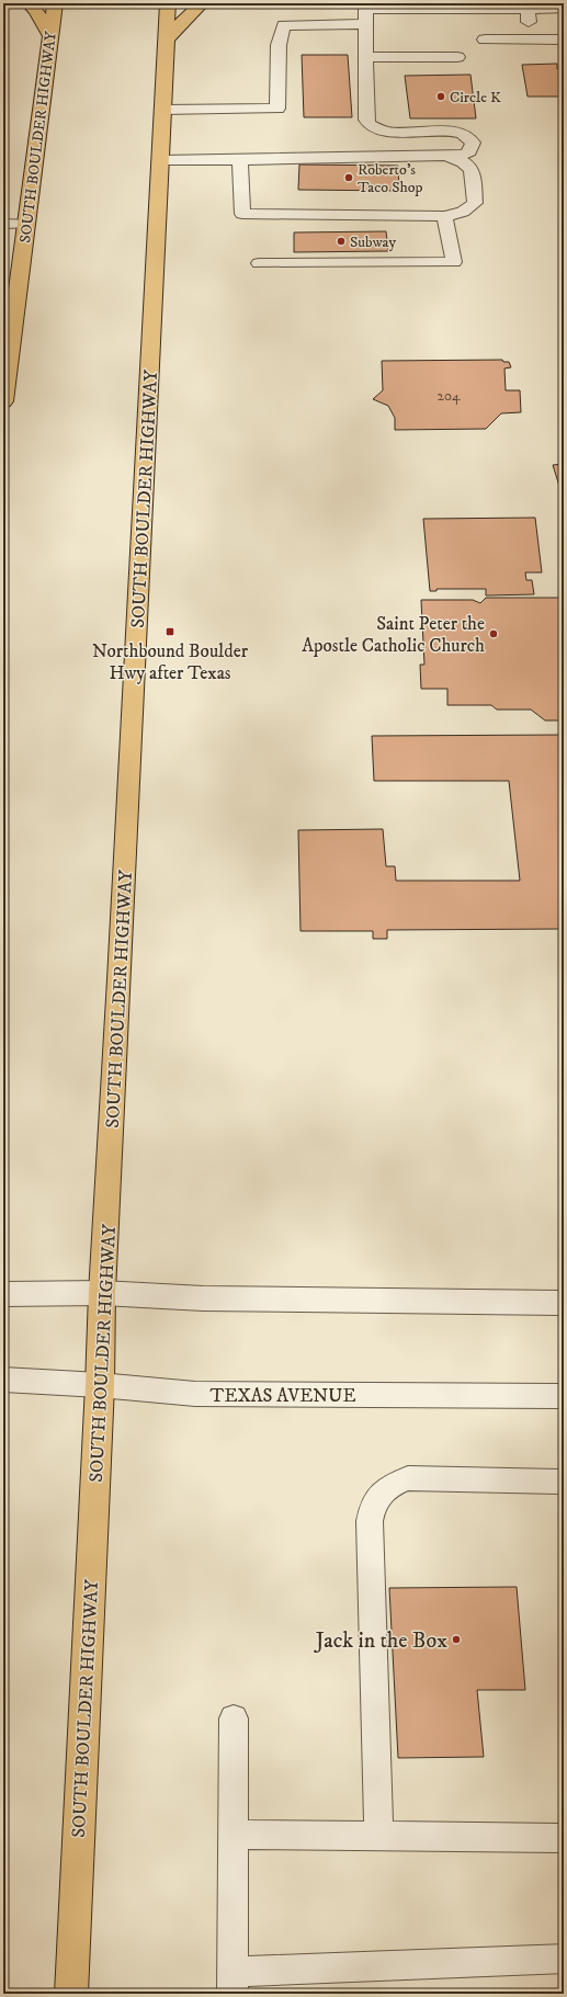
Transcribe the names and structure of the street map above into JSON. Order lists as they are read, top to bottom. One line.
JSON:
{"streets":{"main road":["SOUTH BOULDER HIGHWAY"],"street":["TEXAS AVENUE"]},"crossings":[["SOUTH BOULDER HIGHWAY","TEXAS AVENUE"]],"places":{"other":["Circle K","Roberto's Taco Shop","Subway","Saint Peter the Apostle Catholic Church","Jack in the Box"],"transit":["Northbound Boulder Hwy after Texas"]},"house_numbers":["204"]}
